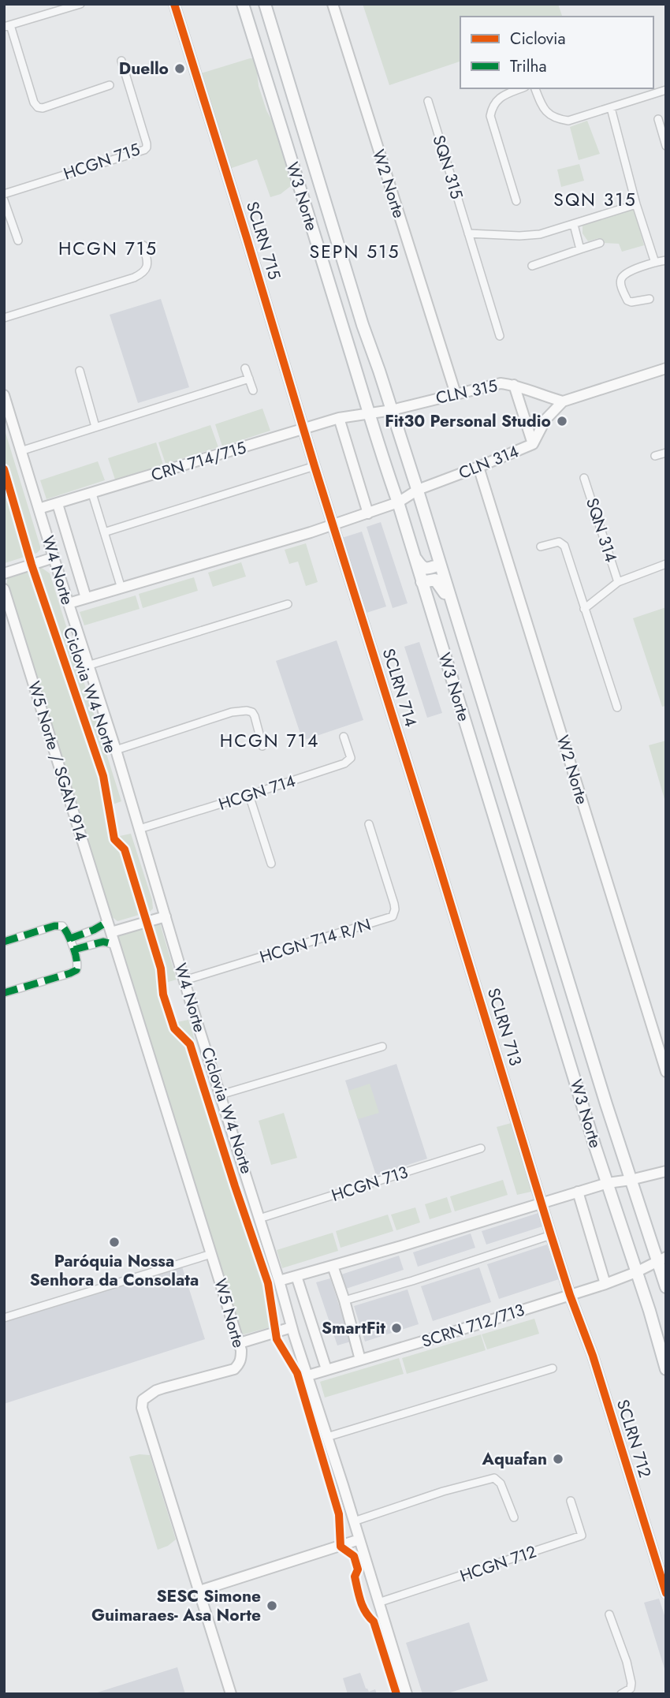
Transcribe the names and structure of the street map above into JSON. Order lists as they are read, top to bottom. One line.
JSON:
{"streets":{"main road":["W3 Norte"],"street":["HCGN 715","SQN 315","W2 Norte","SCLRN 715","CLN 315","CRN 714/715","CLN 314","SQN 314","W4 Norte","SCLRN 714","W5 Norte / SGAN 914","HCGN 714","HCGN 714 R/N","SCLRN 713","HCGN 713","W5 Norte","SCRN 712/713","SCLRN 712","HCGN 712"],"cycle path":["Ciclovia W4 Norte"]},"crossings":[["W2 Norte","CLN 315"],["W2 Norte","CLN 314"],["W3 Norte","CLN 315"],["W3 Norte","CRN 714/715"],["W3 Norte","CLN 314"],["W3 Norte","SCRN 712/713"],["SCLRN 715","CRN 714/715"],["CLN 315","CRN 714/715"],["CLN 315","CLN 314"],["CRN 714/715","W4 Norte"],["W4 Norte","HCGN 714"],["W4 Norte","HCGN 714 R/N"],["W4 Norte","HCGN 713"],["W4 Norte","SCRN 712/713"],["W4 Norte","HCGN 712"],["SCLRN 714","SCLRN 713"],["W5 Norte / SGAN 914","W5 Norte"],["SCLRN 713","SCLRN 712"],["SCRN 712/713","SCLRN 712"]],"districts":["SQN 315","HCGN 715","SEPN 515","HCGN 714"],"places":["Duello","Fit30 Personal Studio","Paróquia Nossa Senhora da Consolata","SmartFit","Aquafan","SESC Simone Guimaraes- Asa Norte"],"legend":["Ciclovia","Trilha"]}
